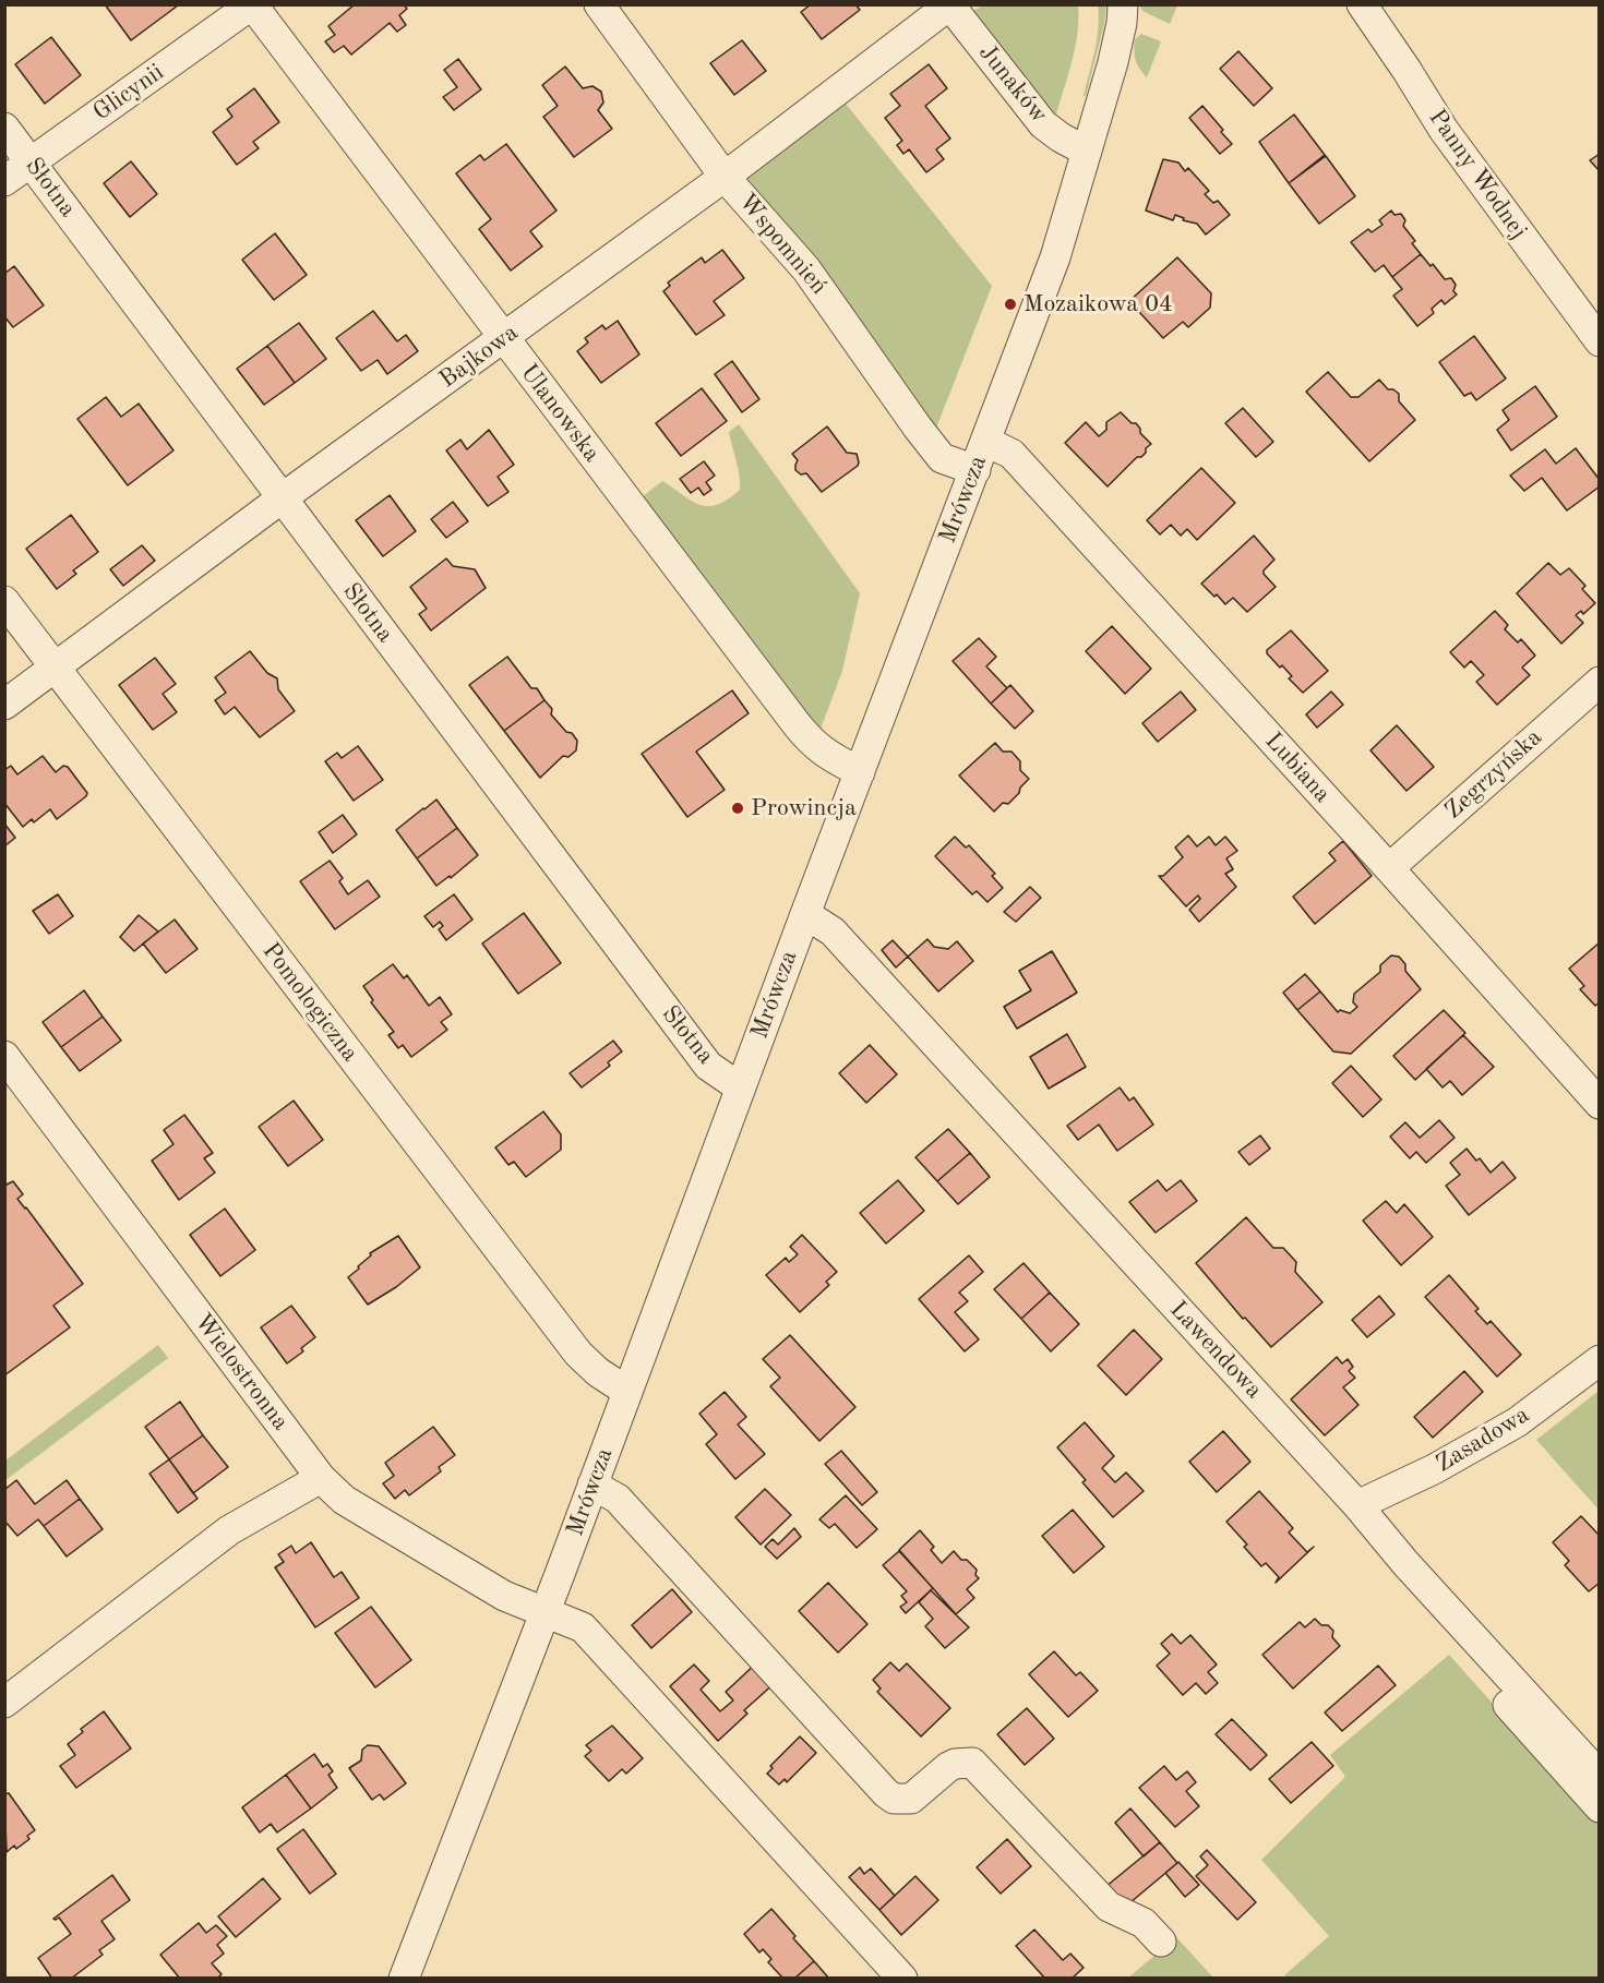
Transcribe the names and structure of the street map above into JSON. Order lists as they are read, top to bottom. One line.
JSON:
{"streets":{"street":["Junaków","Glicynii","Panny Wodnej","Słotna","Wspomnień","Bajkowa","Ulanowska","Mrówcza","Lubiana","Zegrzyńska","Pomologiczna","Lawendowa","Wielostronna","Zasadowa"]},"crossings":[["Junaków","Bajkowa"],["Junaków","Mrówcza"],["Glicynii","Słotna"],["Glicynii","Ulanowska"],["Słotna","Bajkowa"],["Słotna","Mrówcza"],["Wspomnień","Bajkowa"],["Wspomnień","Mrówcza"],["Bajkowa","Ulanowska"],["Bajkowa","Pomologiczna"],["Ulanowska","Mrówcza"],["Mrówcza","Lubiana"],["Mrówcza","Pomologiczna"],["Mrówcza","Lawendowa"],["Mrówcza","Wielostronna"],["Lubiana","Zegrzyńska"],["Lawendowa","Zasadowa"]],"places":["Mozaikowa 04","Prowincja"]}
